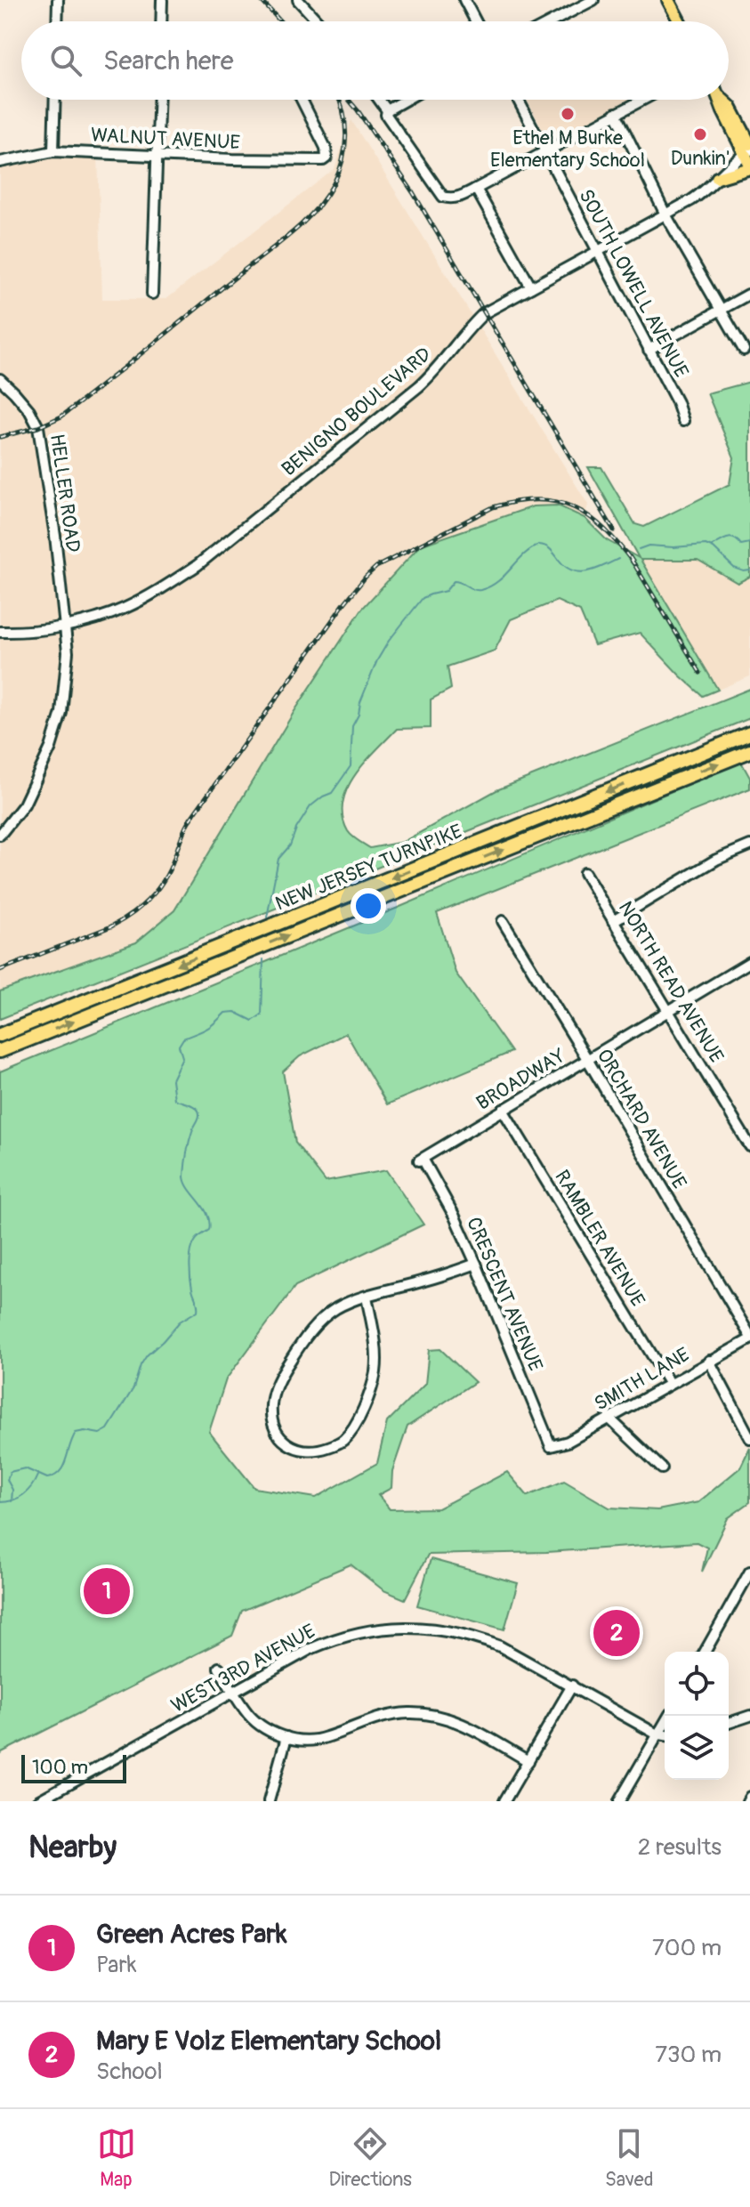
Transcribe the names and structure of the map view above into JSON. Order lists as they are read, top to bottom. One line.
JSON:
{"streets":{"highway":["NEW JERSEY TURNPIKE"],"street":["WALNUT AVENUE","SOUTH LOWELL AVENUE","BENIGNO BOULEVARD","HELLER ROAD","NORTH READ AVENUE","BROADWAY","ORCHARD AVENUE","RAMBLER AVENUE","CRESCENT AVENUE","SMITH LANE","WEST 3RD AVENUE"]},"crossings":[["SOUTH LOWELL AVENUE","BENIGNO BOULEVARD"],["BENIGNO BOULEVARD","HELLER ROAD"],["NORTH READ AVENUE","BROADWAY"],["BROADWAY","ORCHARD AVENUE"],["BROADWAY","RAMBLER AVENUE"],["BROADWAY","CRESCENT AVENUE"],["ORCHARD AVENUE","SMITH LANE"],["RAMBLER AVENUE","SMITH LANE"],["CRESCENT AVENUE","SMITH LANE"]],"places":["Ethel M Burke Elementary School","Dunkin'"],"scale_bar":"100 m","page":{"search":"Search here","pins":["1","2"],"scale":"100 m","heading":["Nearby","2 results"],"list":[{"mark":"1","name":"Green Acres Park","note":"Park","value":"700 m"},{"mark":"2","name":"Mary E Volz Elementary School","note":"School","value":"730 m"}],"nav":["Map","Directions","Saved"]}}
